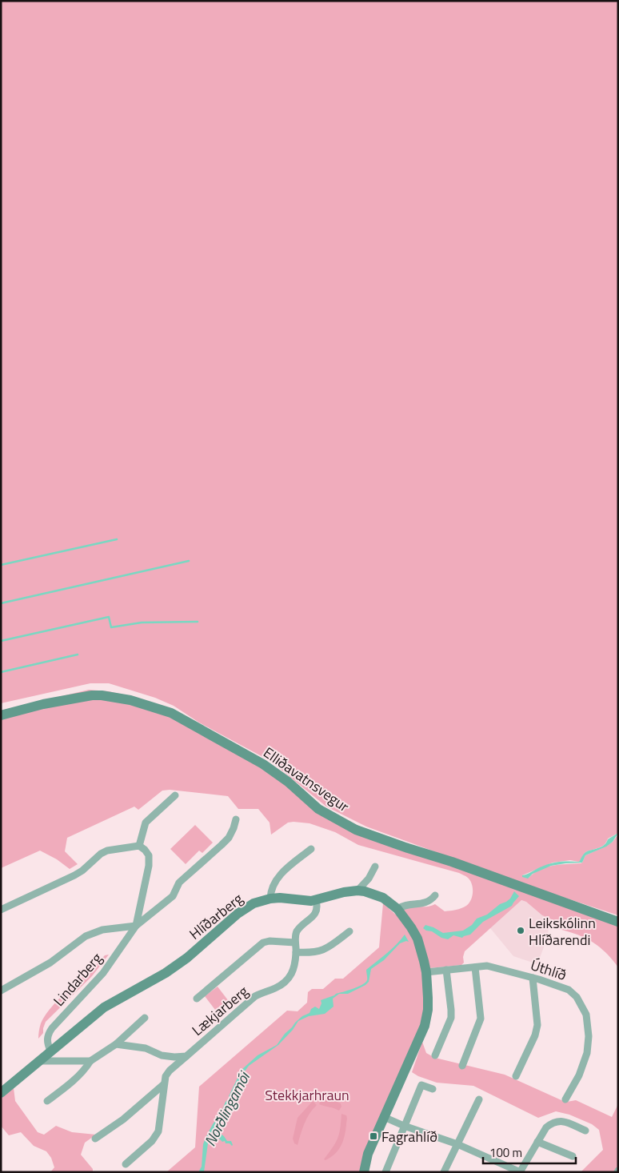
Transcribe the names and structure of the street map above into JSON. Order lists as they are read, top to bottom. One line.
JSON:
{"streets":{"street":["Elliðavatnsvegur","Hlíðarberg","Úthlíð","Lindarberg","Lækjarberg"]},"crossings":[["Hlíðarberg","Úthlíð"],["Hlíðarberg","Lindarberg"],["Hlíðarberg","Lækjarberg"]],"water":["Norðlingamói"],"parks":["Stekkjarhraun"],"places":{"other":["Leikskólinn Hlíðarendi"],"transit":["Fagrahlíð"]},"scale_bar":"100 m"}
